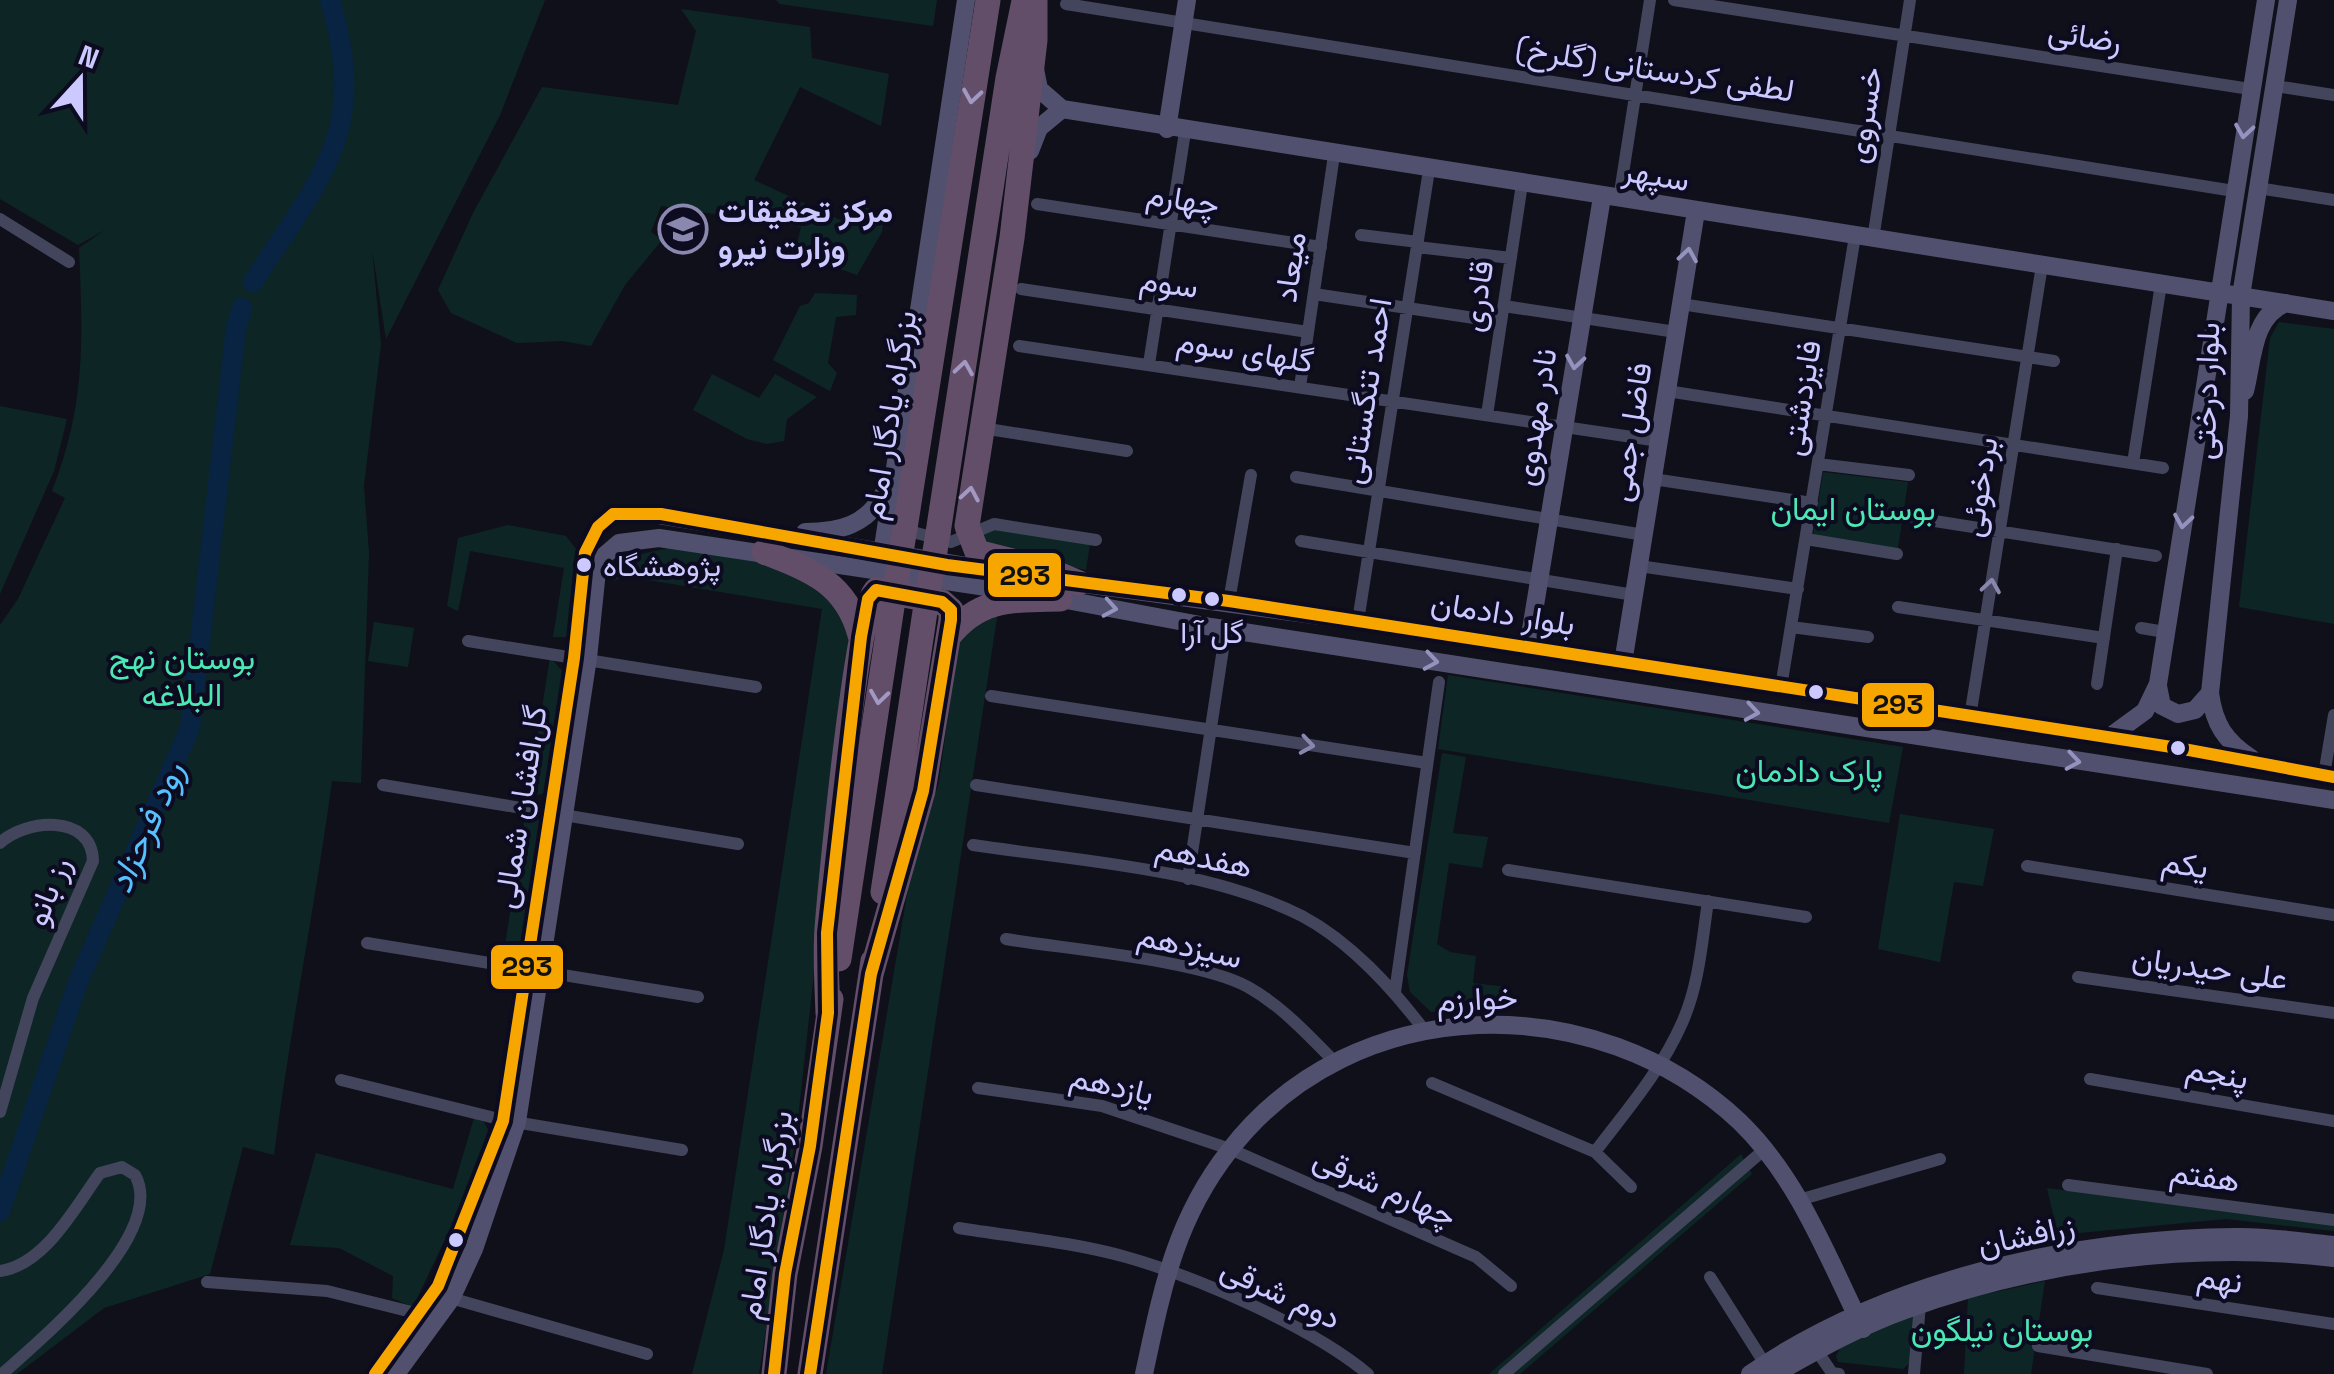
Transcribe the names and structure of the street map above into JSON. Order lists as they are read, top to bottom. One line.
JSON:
{"streets":{"highway":["بزرگراه یادگار امام"],"main road":["سپهر","بلوار درختی","نادر مهدوی","فاضل جمی","بلوار دادمان","گل‌افشان شمالی","خوارزم","زرافشان"],"street":["رضائی","لطفی کردستانی (گلرخ)","خسروی","چهارم","میعاد","سوم","قادری","گلهای سوم","احمد تنگستانی","فایزدشتی","بردخوئی","هفدهم","یکم","رز بانو","سیزدهم","علی حیدریان","پنجم","یازدهم","هفتم","چهارم شرقی","نهم","دوم شرقی"]},"crossings":[["رضائی","خسروی"],["رضائی","بلوار درختی"],["لطفی کردستانی (گلرخ)","خسروی"],["لطفی کردستانی (گلرخ)","بلوار درختی"],["خسروی","سپهر"],["خسروی","فایزدشتی"],["سپهر","میعاد"],["سپهر","قادری"],["سپهر","احمد تنگستانی"],["سپهر","بلوار درختی"],["سپهر","فایزدشتی"],["سپهر","نادر مهدوی"],["سپهر","فاضل جمی"],["سپهر","بردخوئی"],["چهارم","میعاد"],["میعاد","سوم"],["میعاد","گلهای سوم"],["قادری","گلهای سوم"],["گلهای سوم","احمد تنگستانی"],["گلهای سوم","نادر مهدوی"],["گلهای سوم","فاضل جمی"],["احمد تنگستانی","بلوار دادمان"],["بلوار درختی","بلوار دادمان"],["فایزدشتی","بلوار دادمان"],["نادر مهدوی","بلوار دادمان"],["فاضل جمی","بلوار دادمان"],["بردخوئی","بلوار دادمان"],["بلوار دادمان","گل‌افشان شمالی"],["هفدهم","خوارزم"],["سیزدهم","خوارزم"],["خوارزم","یازدهم"],["خوارزم","چهارم شرقی"],["خوارزم","زرافشان"],["خوارزم","دوم شرقی"],["یازدهم","چهارم شرقی"]],"water":["رود فرحزاد"],"parks":["بوستان ایمان","بوستان نهج البلاغه","پارک دادمان","بوستان نیلگون"],"places":{"school or university":["مرکز تحقیقات وزارت نیرو"],"other":["پژوهشگاه","گل آرا"]},"lines":["transit line 293"],"north":"top"}
